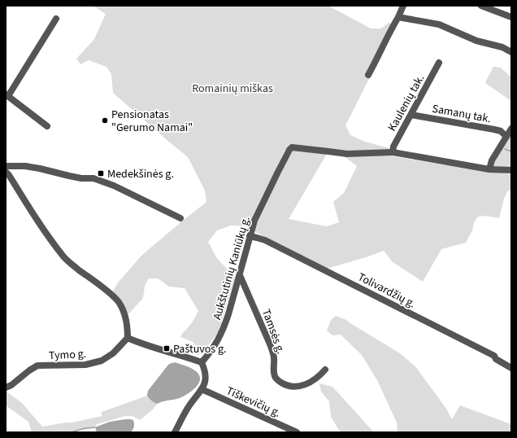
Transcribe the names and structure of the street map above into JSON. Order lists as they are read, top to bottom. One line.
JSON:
{"streets":{"street":["Kaulenių tak.","Samanų tak.","Aukštutinių Kaniūkų g.","Tolivardžių g.","Tamsės g.","Tymo g.","Tiškevičių g."]},"crossings":[["Kaulenių tak.","Samanų tak."],["Kaulenių tak.","Aukštutinių Kaniūkų g."],["Aukštutinių Kaniūkų g.","Tolivardžių g."],["Aukštutinių Kaniūkų g.","Tamsės g."]],"parks":["Romainių miškas"],"places":{"other":["Pensionatas \"Gerumo Namai\""],"transit":["Medekšinės g.","Paštuvos g."]}}
